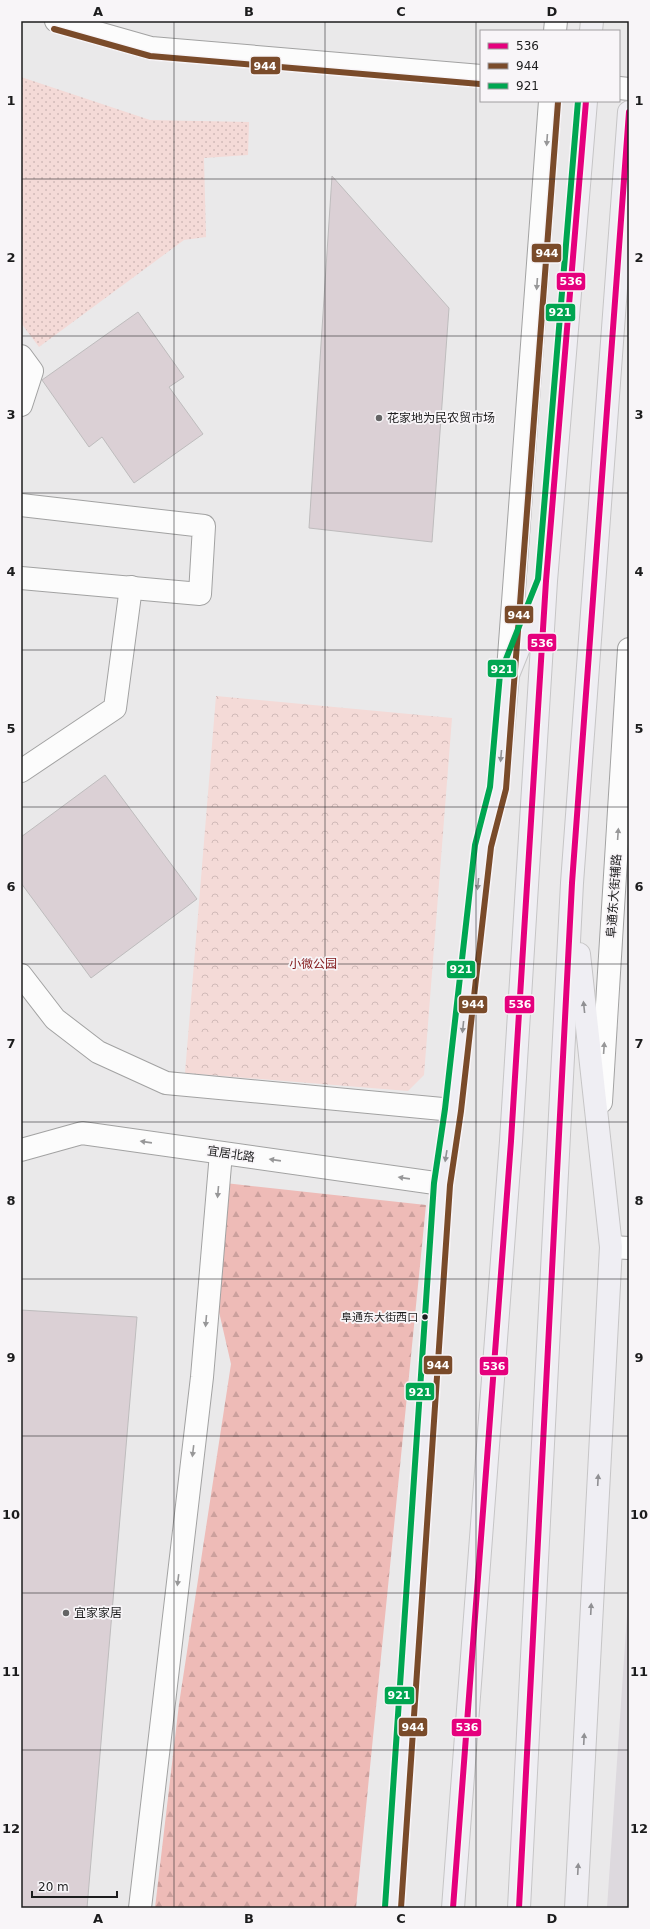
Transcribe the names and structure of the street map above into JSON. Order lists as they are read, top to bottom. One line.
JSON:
{"streets":{"street":["阜通东大街辅路","宜居北路"]},"one_way":["阜通东大街辅路"],"parks":["小微公园"],"places":["花家地为民农贸市场","阜通东大街西口","宜家家居"],"lines":["transit line 944","transit line 536","transit line 921"],"legend":["536","944","921"],"scale_bar":"20 m","grid":{"columns":["A","B","C","D"],"rows":["1","2","3","4","5","6","7","8","9","10","11","12"]}}
